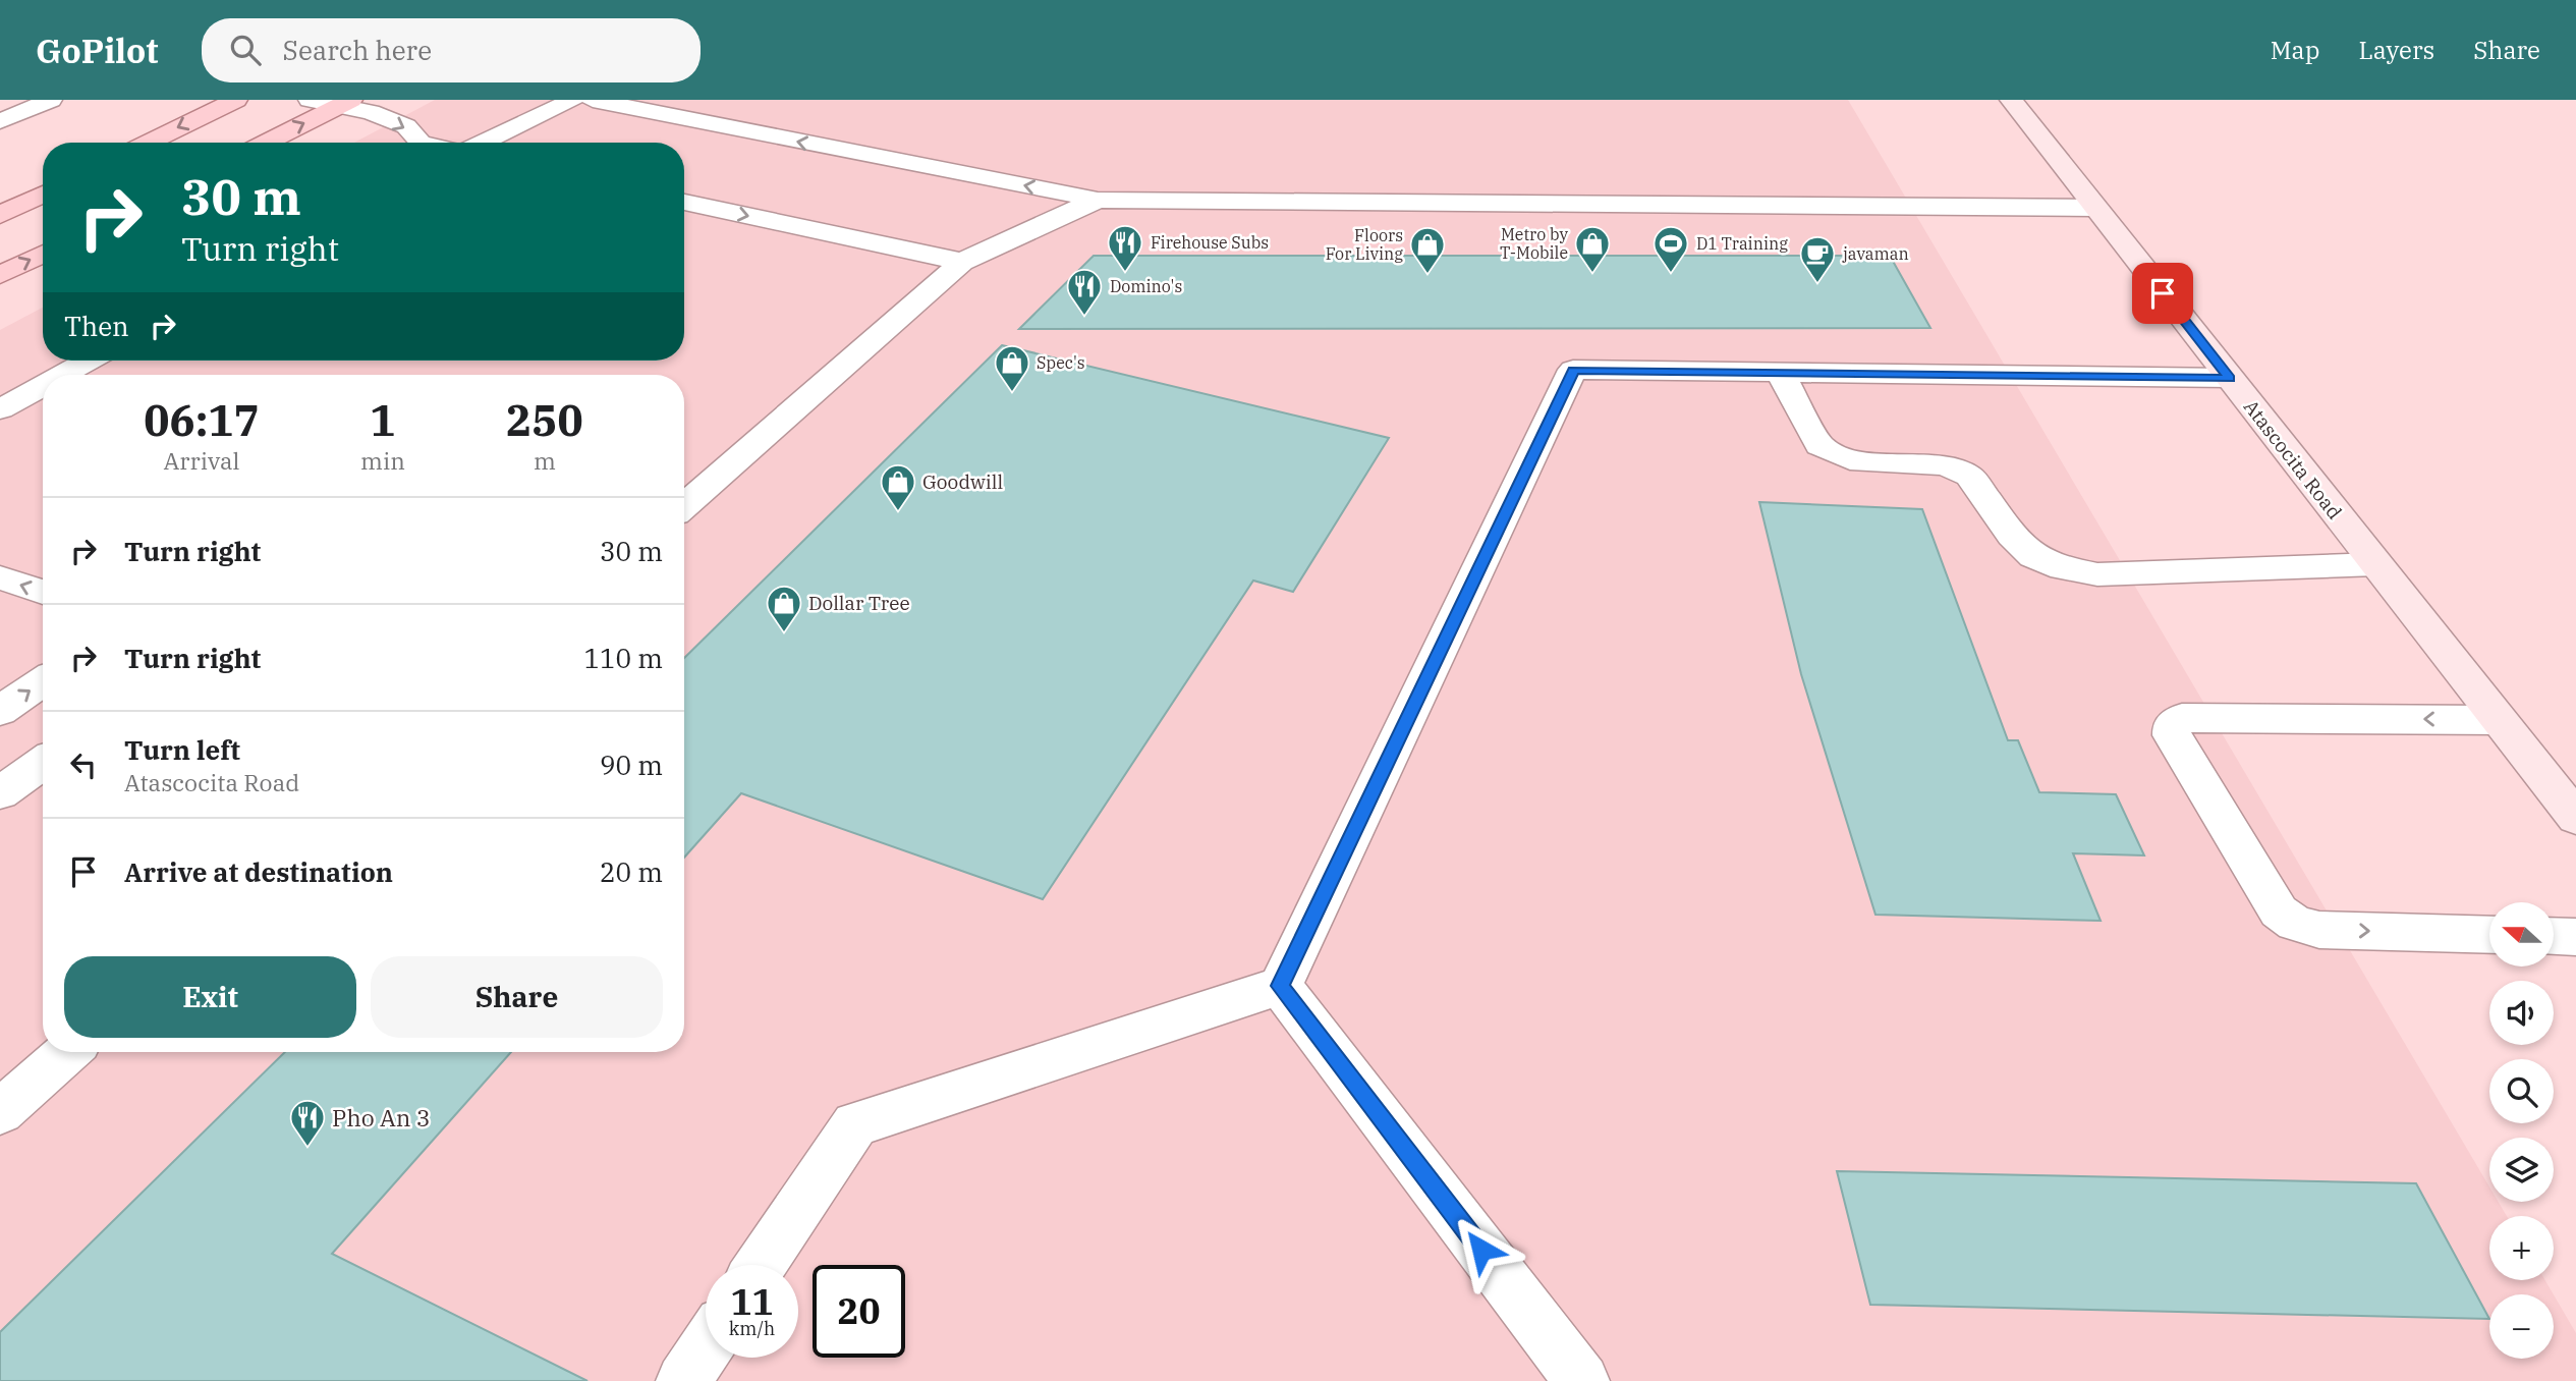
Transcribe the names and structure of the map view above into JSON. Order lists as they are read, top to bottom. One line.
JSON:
{"streets":{"main road":["Atascocita Road"]},"places":{"restaurant":["Firehouse Subs","Domino's","Pho An 3"],"shop":["Metro by T-Mobile","Floors For Living","Spec's","Goodwill","Dollar Tree"],"sports":["D1 Training"],"cafe":["javaman"]},"north":"left","page":{"header":"GoPilot","search":"Search here","nav":["Map","Layers","Share"],"turn":["30 m","Turn right"],"then":"Then","eta":["06:17","Arrival","1","min","250","m"],"list":[{"name":"Turn right","value":"30 m"},{"name":"Turn right","value":"110 m"},{"name":"Turn left","note":"Atascocita Road","value":"90 m"},{"name":"Arrive at destination","value":"20 m"}],"map_buttons":["+","−"],"buttons":["Exit","Share"],"speed":"11 km/h","limit":"20"}}
